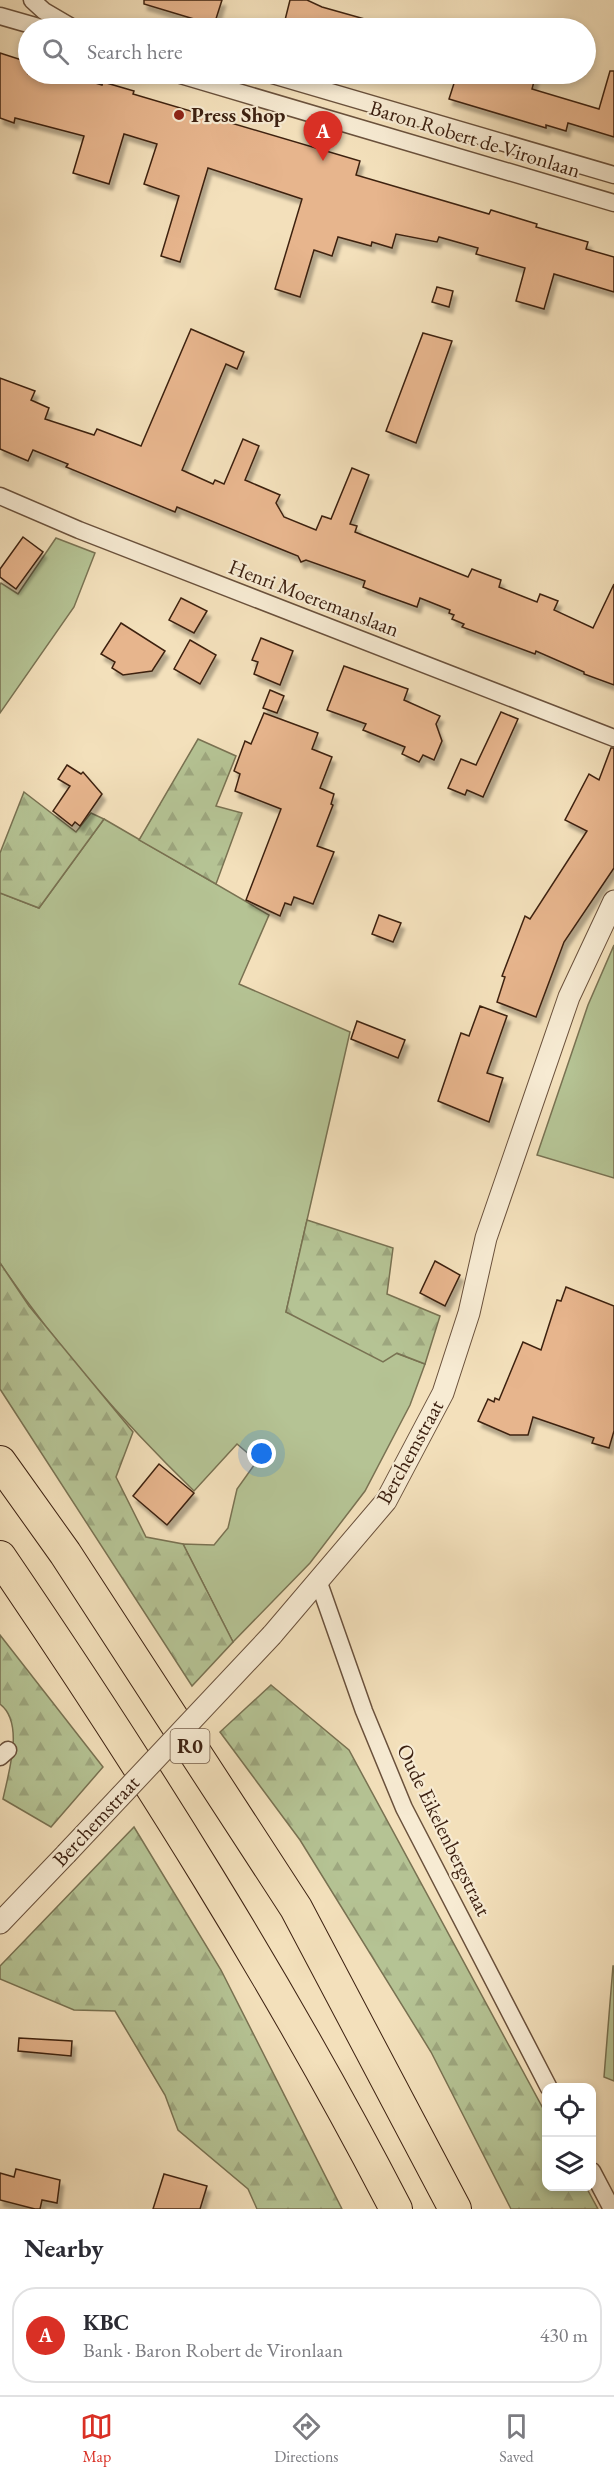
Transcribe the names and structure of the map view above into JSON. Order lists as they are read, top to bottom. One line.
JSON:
{"streets":{"highway":["R0"],"street":["Baron Robert de Vironlaan","Henri Moeremanslaan","Berchemstraat","Oude Eikelenbergstraat"]},"crossings":[["Berchemstraat","Oude Eikelenbergstraat"]],"places":["Press Shop"],"page":{"search":"Search here","pins":"A","heading":"Nearby","list":[{"mark":"A","name":"KBC","note":"Bank · Baron Robert de Vironlaan","value":"430 m"}],"nav":["Map","Directions","Saved"]}}
